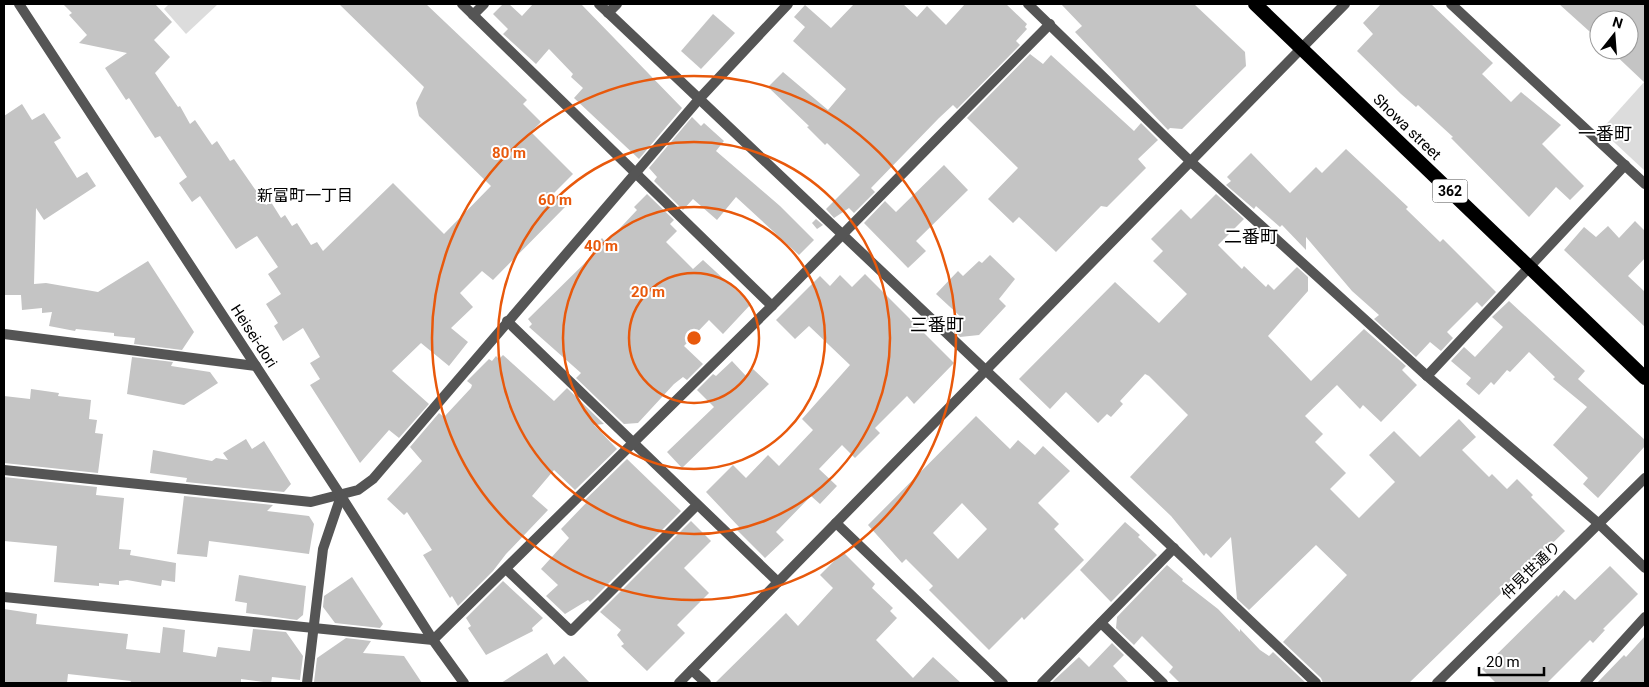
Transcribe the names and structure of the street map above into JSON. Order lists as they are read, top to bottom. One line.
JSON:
{"streets":{"highway":["Showa street","362"],"street":["Heisei-dori","仲見世通り"]},"districts":["一番町","新富町一丁目","二番町","三番町"],"scale_bar":"20 m","north":"top","rings":["80 m","60 m","40 m","20 m"]}
